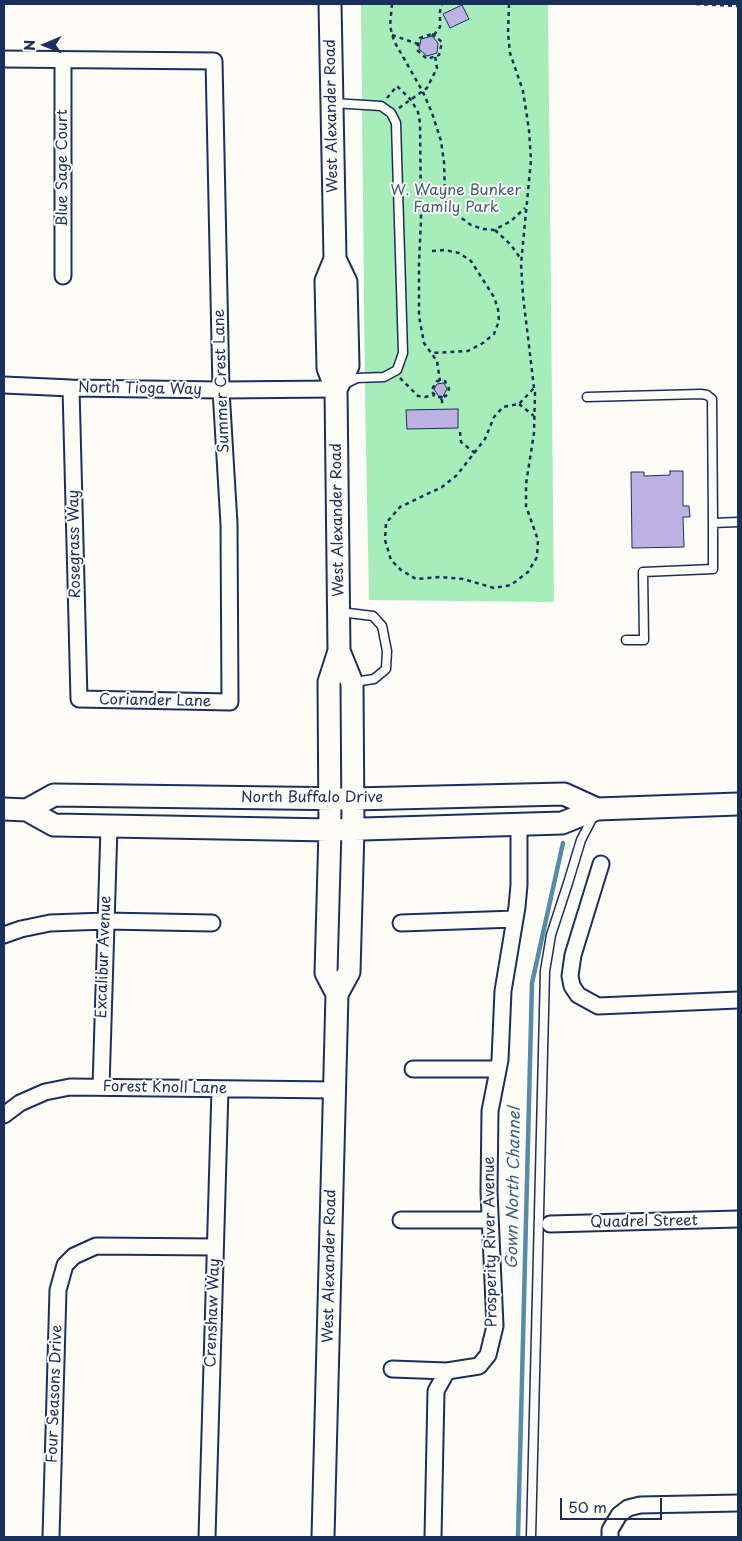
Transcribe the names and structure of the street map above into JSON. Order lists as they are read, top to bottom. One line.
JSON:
{"streets":{"main road":["West Alexander Road","North Buffalo Drive"],"street":["Blue Sage Court","Summer Crest Lane","North Tioga Way","Rosegrass Way","Coriander Lane","Excalibur Avenue","Forest Knoll Lane","Quadrel Street","Prosperity River Avenue","Crenshaw Way","Four Seasons Drive"]},"crossings":[["West Alexander Road","North Tioga Way"],["West Alexander Road","North Buffalo Drive"],["West Alexander Road","Forest Knoll Lane"],["Blue Sage Court","Summer Crest Lane"],["Summer Crest Lane","North Tioga Way"],["Summer Crest Lane","Coriander Lane"],["North Tioga Way","Rosegrass Way"],["Rosegrass Way","Coriander Lane"],["North Buffalo Drive","Excalibur Avenue"],["North Buffalo Drive","Prosperity River Avenue"],["Excalibur Avenue","Forest Knoll Lane"],["Forest Knoll Lane","Crenshaw Way"],["Crenshaw Way","Four Seasons Drive"]],"water":["Gown North Channel"],"parks":["W. Wayne Bunker Family Park"],"scale_bar":"50 m","north":"left"}
